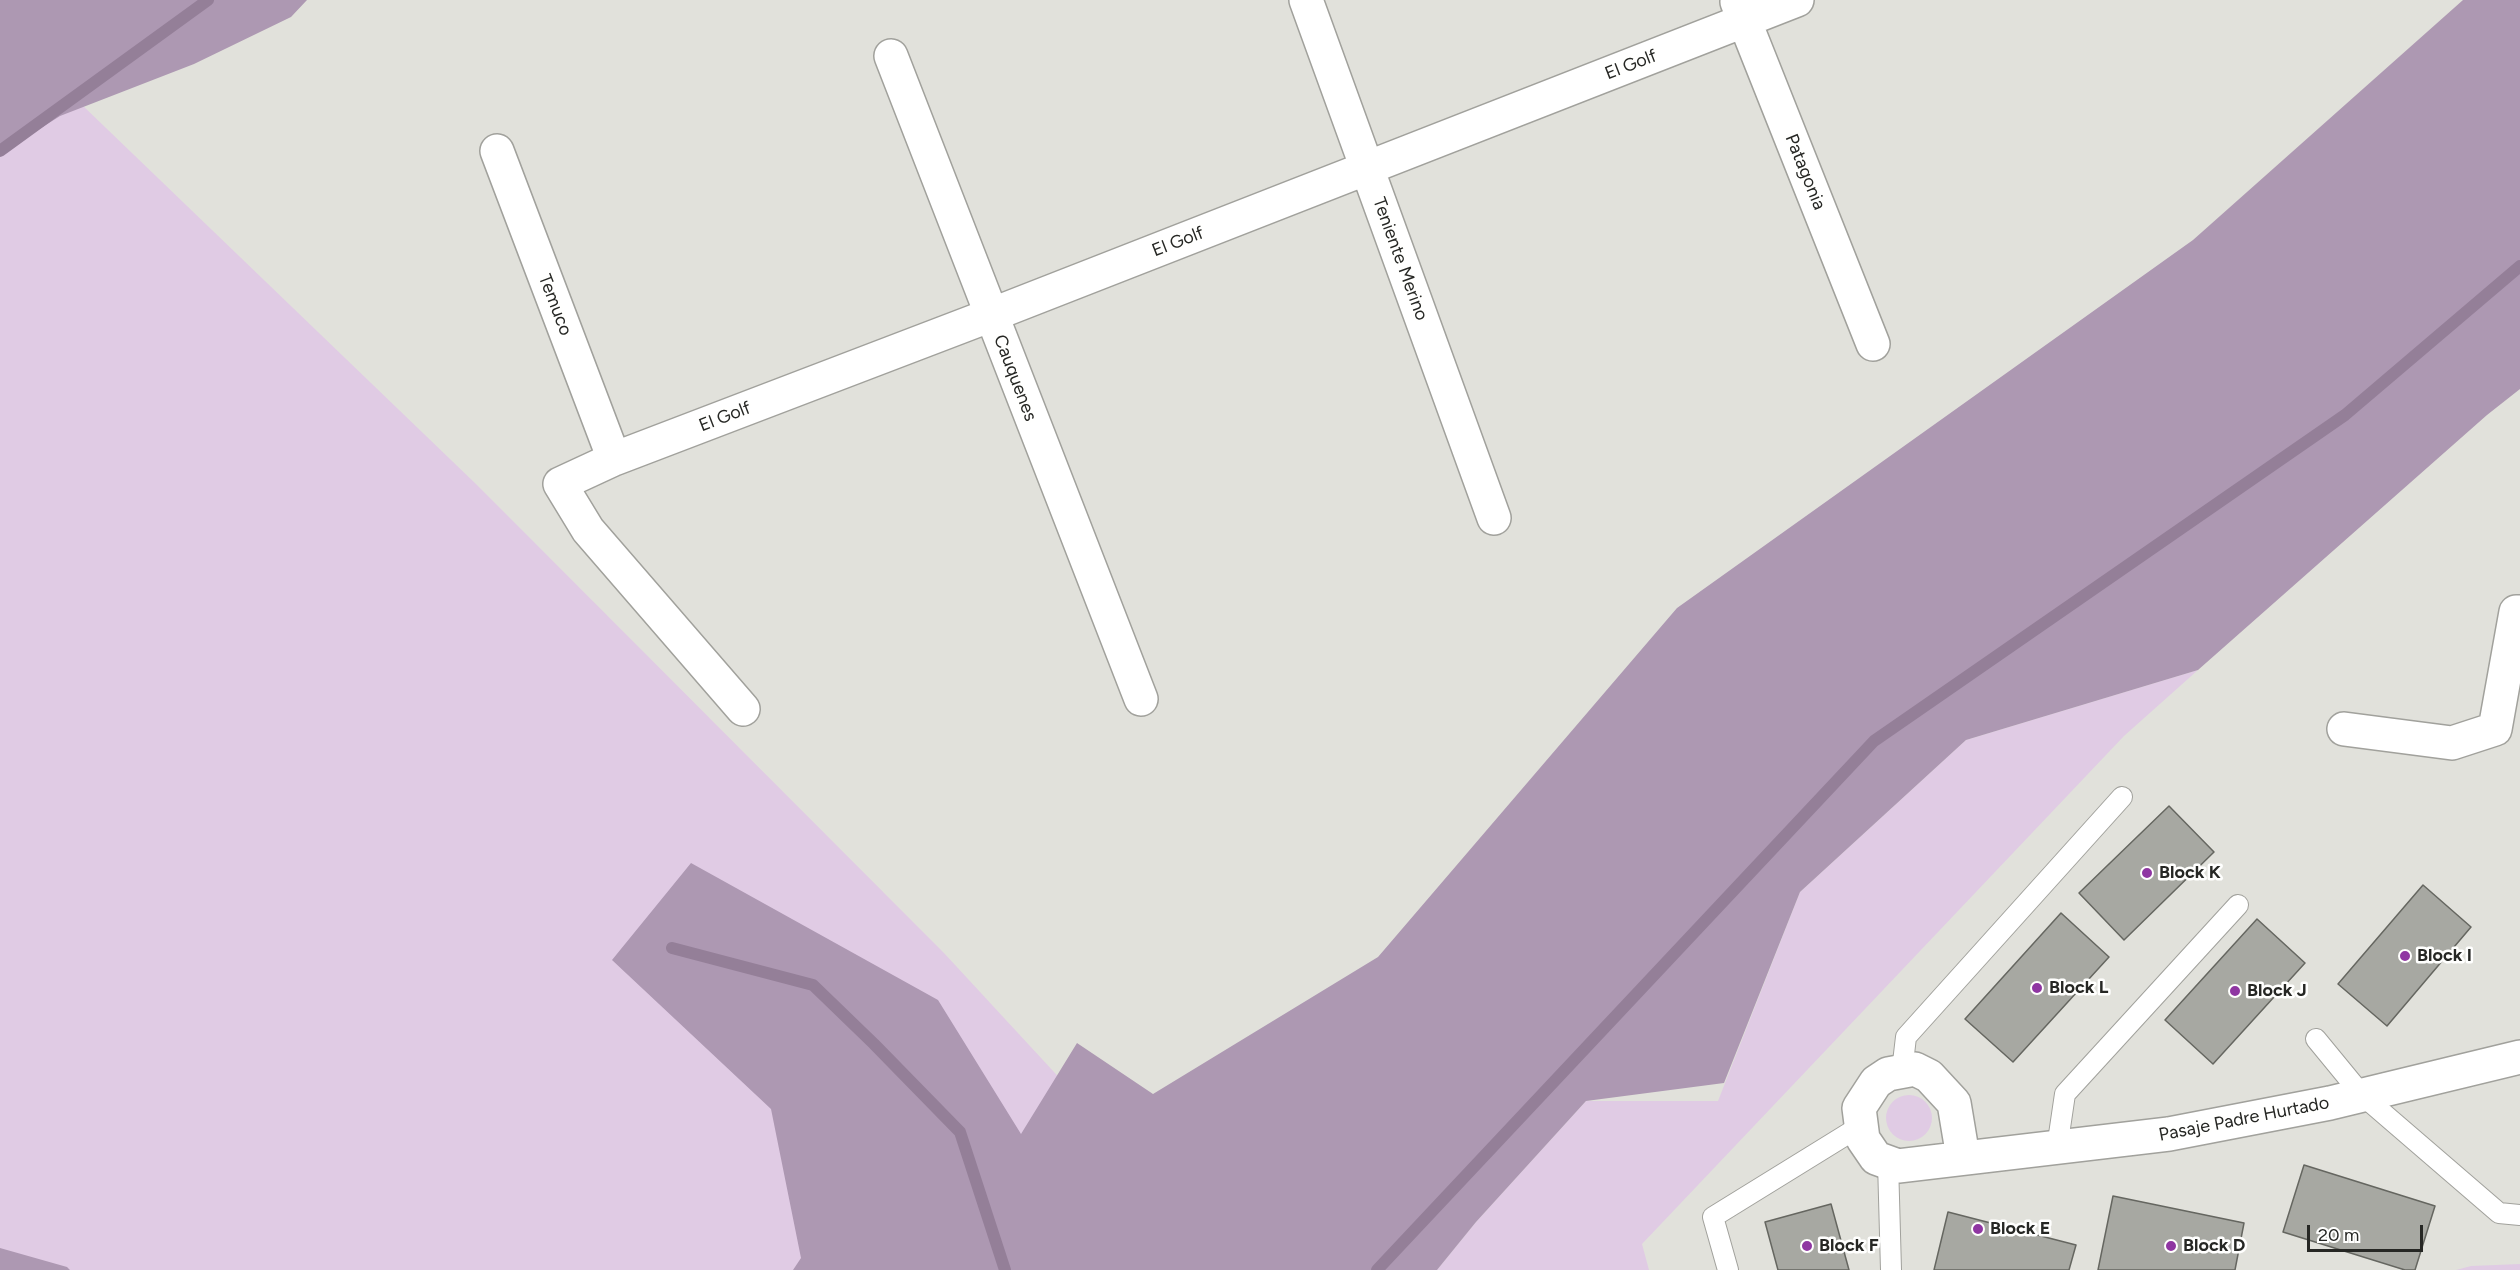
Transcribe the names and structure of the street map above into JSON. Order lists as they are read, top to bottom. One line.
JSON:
{"streets":{"street":["El Golf","Patagonia","Teniente Merino","Temuco","Cauquenes","Pasaje Padre Hurtado"]},"crossings":[["El Golf","Patagonia"],["El Golf","Teniente Merino"],["El Golf","Temuco"],["El Golf","Cauquenes"]],"places":["Block K","Block I","Block L","Block J","Block E","Block F","Block D"],"scale_bar":"20 m"}
